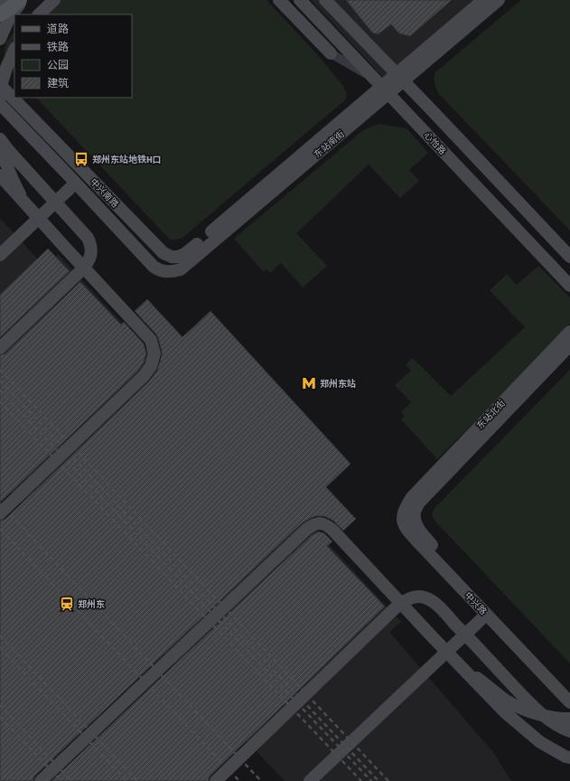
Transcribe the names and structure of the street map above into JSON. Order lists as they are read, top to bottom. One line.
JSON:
{"streets":{"street":["心怡路","东站南街","中兴南路","东站北街","中兴路"]},"crossings":[["心怡路","东站南街"],["东站南街","中兴南路"],["东站北街","中兴路"]],"places":{"bus stop":["郑州东站地铁H口"],"metro station":["郑州东站"],"station":["郑州东"]},"legend":["道路","铁路","公园","建筑"]}
